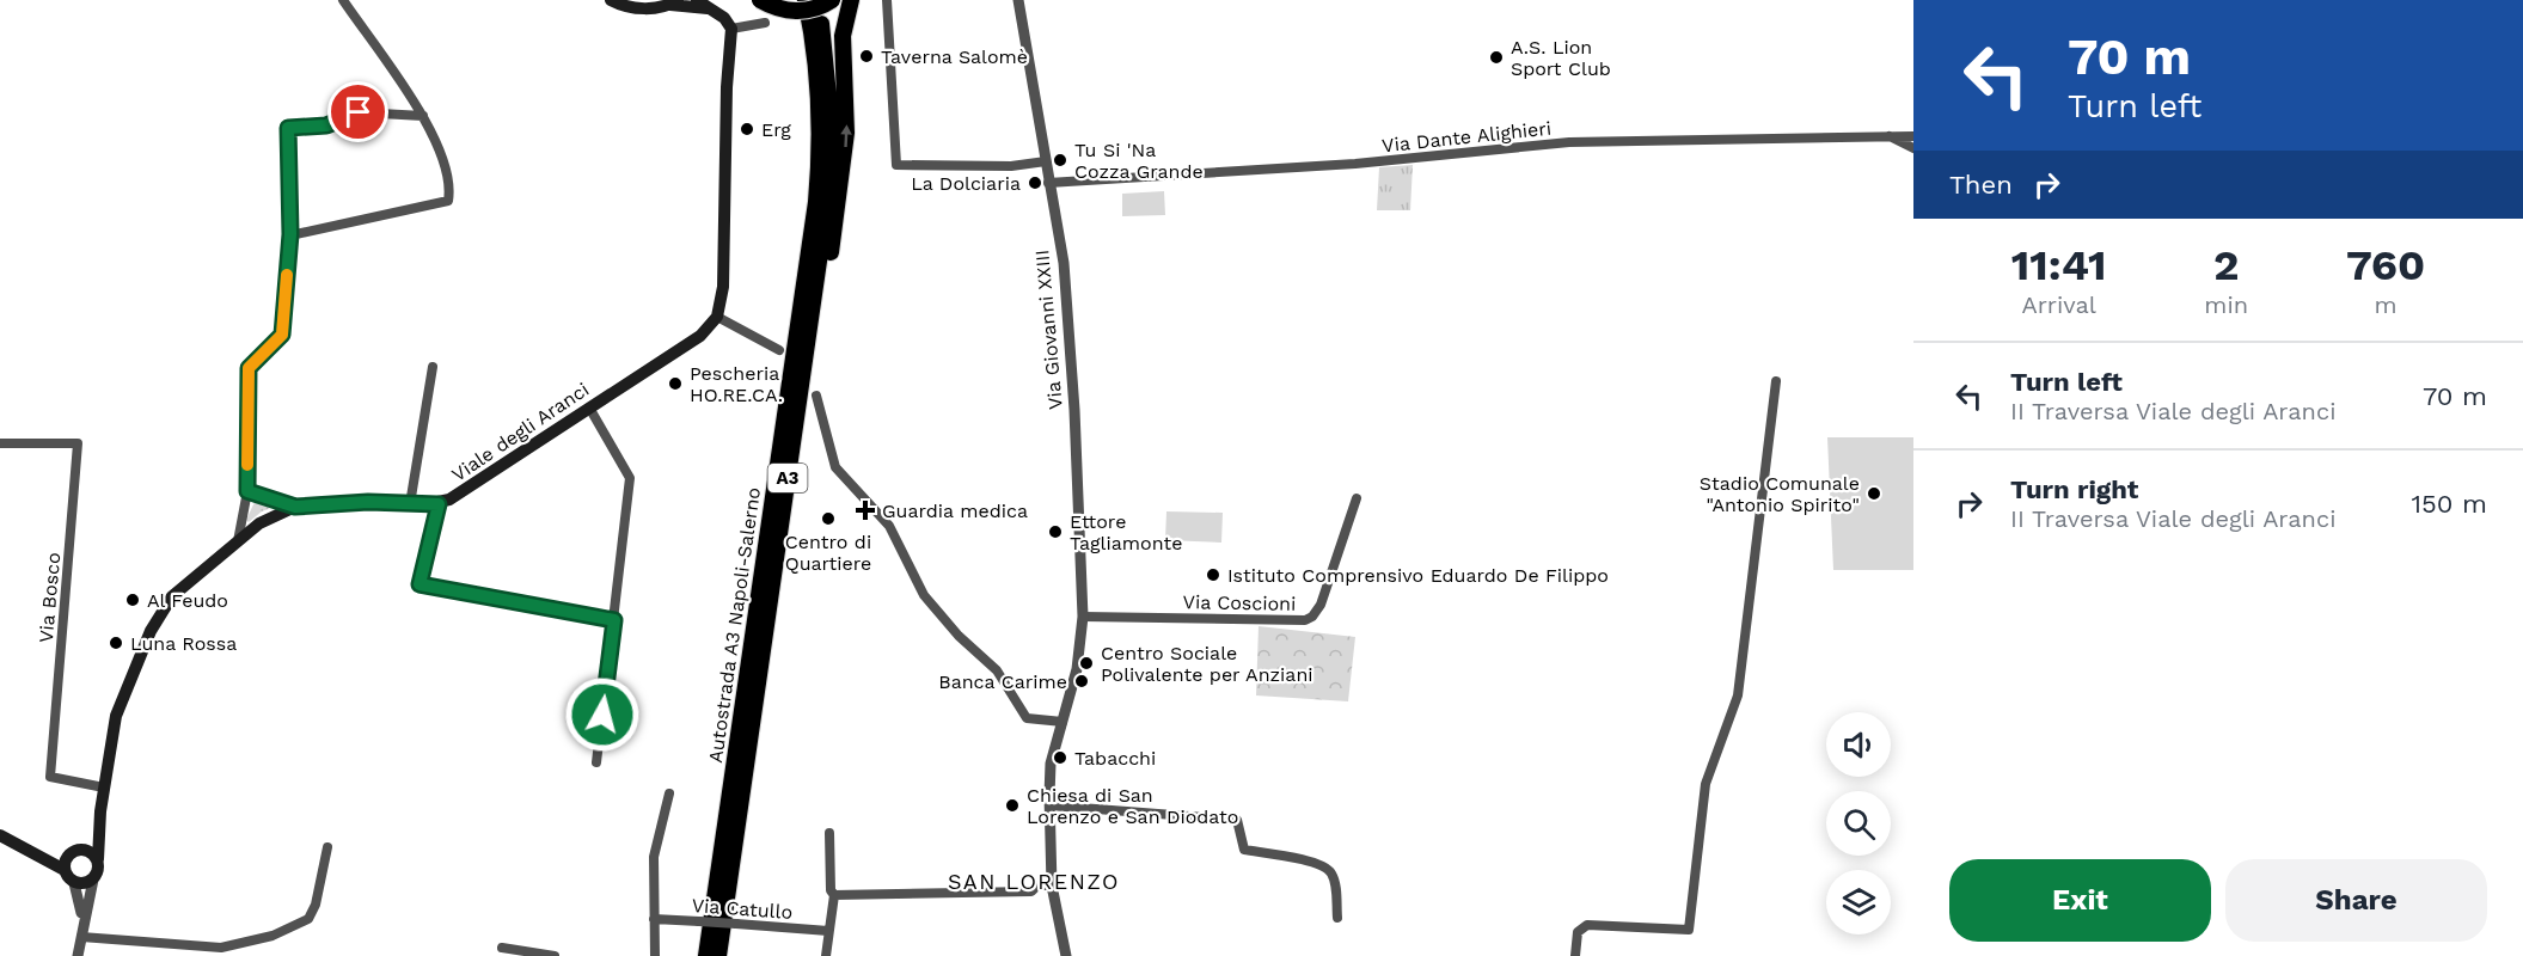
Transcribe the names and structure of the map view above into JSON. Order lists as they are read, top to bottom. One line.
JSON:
{"streets":{"highway":["A3","Autostrada A3 Napoli-Salerno"],"main road":["Viale degli Aranci"],"street":["Via Dante Alighieri","Via Giovanni XXIII","Via Bosco","Via Coscioni","Via Catullo"]},"crossings":[["Via Dante Alighieri","Via Giovanni XXIII"],["Via Giovanni XXIII","Via Coscioni"],["Viale degli Aranci","Via Bosco"]],"districts":["SAN LORENZO"],"places":{"other":["Taverna Salomè","A.S. Lion Sport Club","Erg","Tu Si 'Na Cozza Grande","La Dolciaria","Pescheria HO.RE.CA.","Stadio Comunale \"Antonio Spirito\"","Centro di Quartiere","Ettore Tagliamonte","Istituto Comprensivo Eduardo De Filippo","Al Feudo","Luna Rossa","Centro Sociale Polivalente per Anziani","Banca Carime","Tabacchi","Chiesa di San Lorenzo e San Diodato"],"health":["Guardia medica"]},"page":{"turn":["70 m","Turn left"],"then":"Then","eta":["11:41","Arrival","2","min","760","m"],"list":[{"name":"Turn left","note":"II Traversa Viale degli Aranci","value":"70 m"},{"name":"Turn right","note":"II Traversa Viale degli Aranci","value":"150 m"}],"buttons":["Exit","Share"]}}
